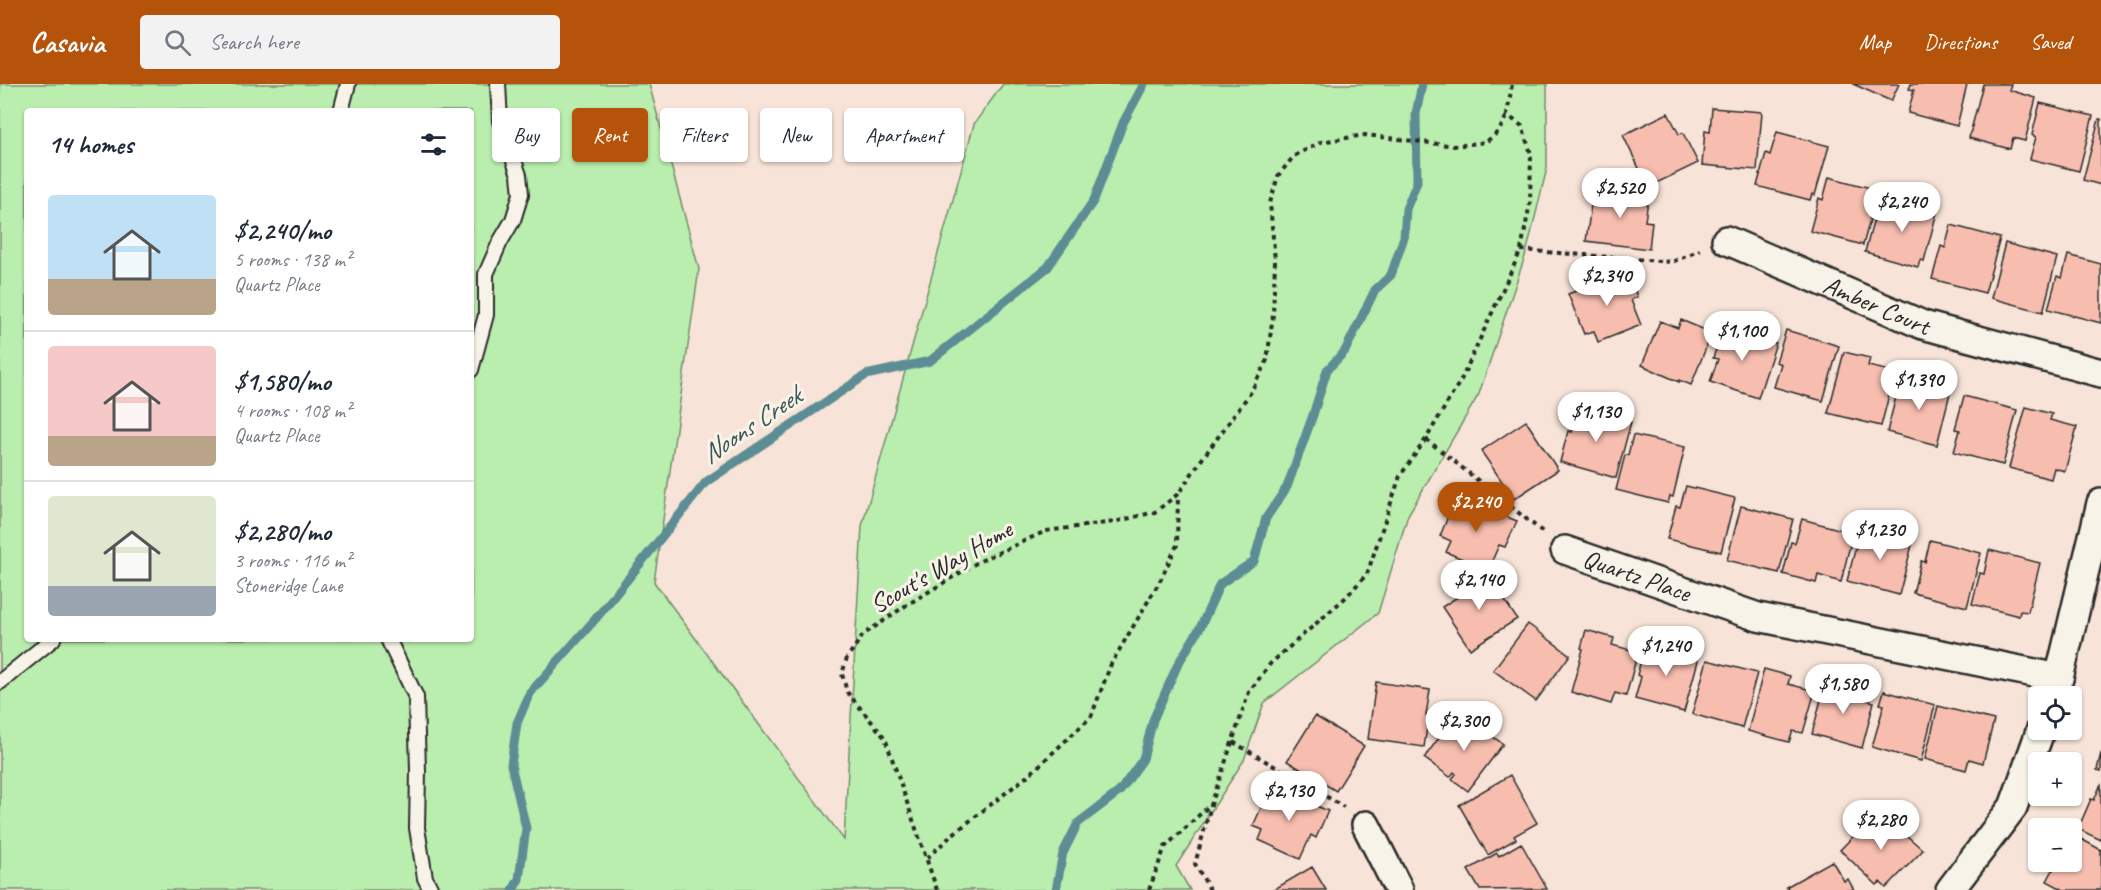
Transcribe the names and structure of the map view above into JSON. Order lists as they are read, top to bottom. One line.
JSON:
{"streets":{"street":["Amber Court","Quartz Place"],"path":["Scout's Way Home"]},"water":["Noons Creek"],"page":{"header":"Casavia","search":"Search here","nav":["Map","Directions","Saved"],"chip":["Buy","Rent","Filters","New","Apartment"],"heading":"14 homes","price":["$2,520","$2,240","$2,340","$1,100","$1,390","$1,130","$2,240","$1,230","$2,140","$1,240","$1,580","$2,300","$2,130","$2,280"],"list":[{"name":"$2,240/mo","note":"5 rooms · 138 m² · Quartz Place"},{"name":"$1,580/mo","note":"4 rooms · 108 m² · Quartz Place"},{"name":"$2,280/mo","note":"3 rooms · 116 m² · Stoneridge Lane"}],"map_buttons":["+","−"]}}
